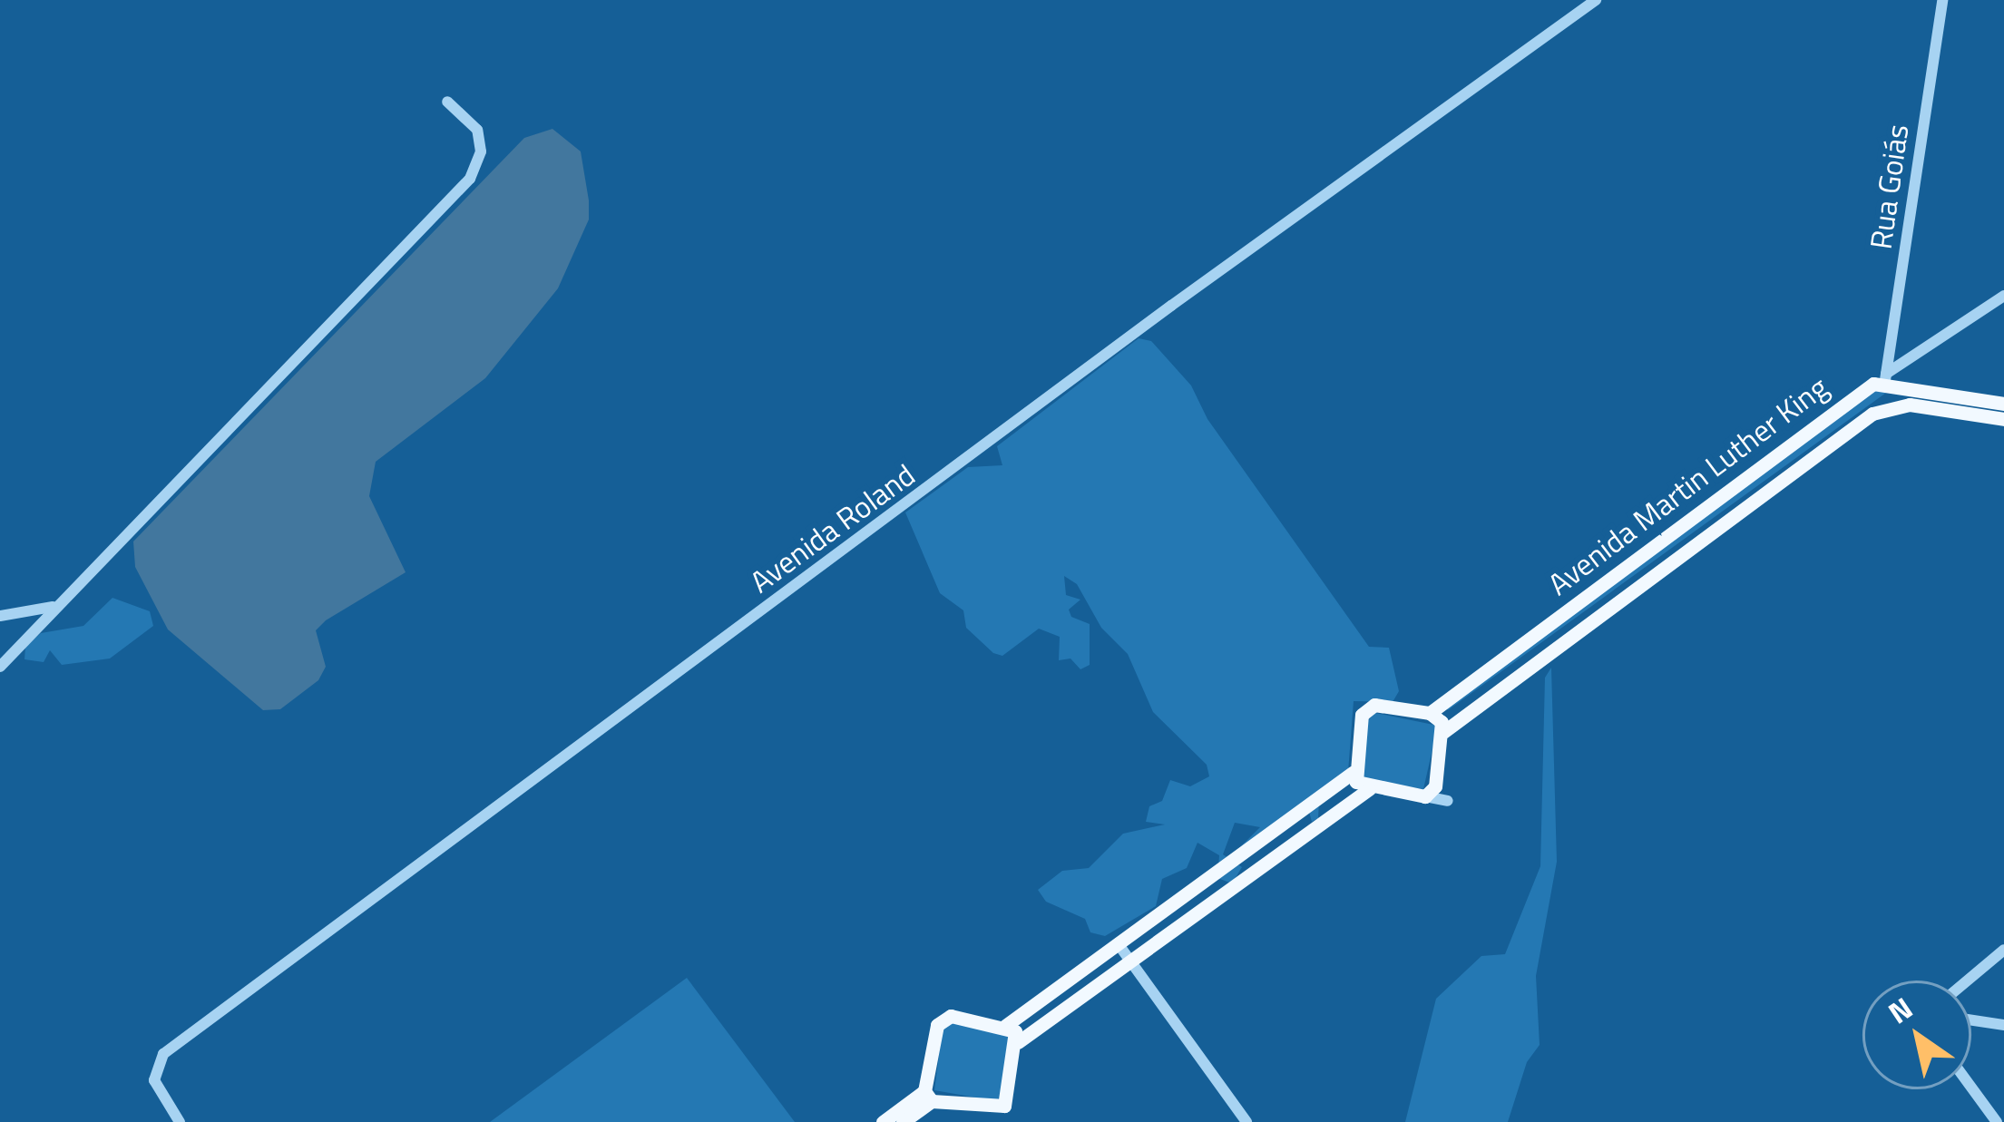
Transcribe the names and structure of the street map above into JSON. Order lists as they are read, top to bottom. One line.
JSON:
{"streets":{"main road":["Avenida Martin Luther King"],"street":["Rua Goiás","Avenida Roland"]},"crossings":[["Rua Goiás","Avenida Martin Luther King"]],"north":"top left"}
